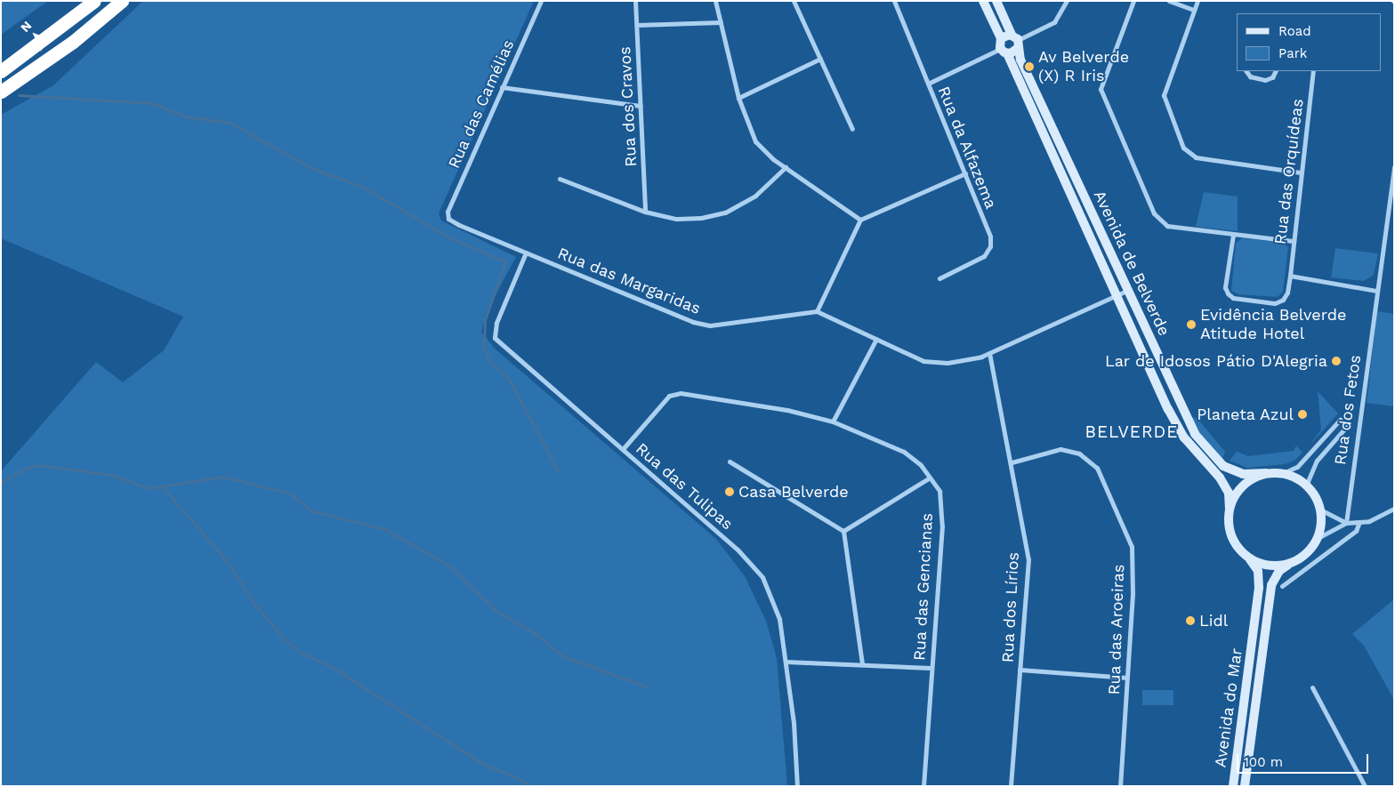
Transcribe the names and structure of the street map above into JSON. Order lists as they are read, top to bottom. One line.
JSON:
{"streets":{"main road":["Avenida de Belverde","Avenida do Mar"],"street":["Rua das Camélias","Rua dos Cravos","Rua da Alfazema","Rua das Orquídeas","Rua das Margaridas","Rua dos Fetos","Rua das Tulipas","Rua das Gencianas","Rua dos Lírios","Rua das Aroeiras"]},"crossings":[["Rua das Camélias","Rua das Margaridas"],["Avenida de Belverde","Rua dos Fetos"],["Avenida de Belverde","Avenida do Mar"],["Rua das Margaridas","Rua das Tulipas"],["Rua dos Fetos","Avenida do Mar"],["Rua das Tulipas","Rua das Gencianas"],["Rua dos Lírios","Rua das Aroeiras"]],"districts":["BELVERDE"],"places":["Av Belverde (X) R Iris","Evidência Belverde Atitude Hotel","Lar de Idosos Pátio D'Alegria","Planeta Azul","Casa Belverde","Lidl"],"legend":["Road","Park"],"scale_bar":"100 m","north":"top left"}
